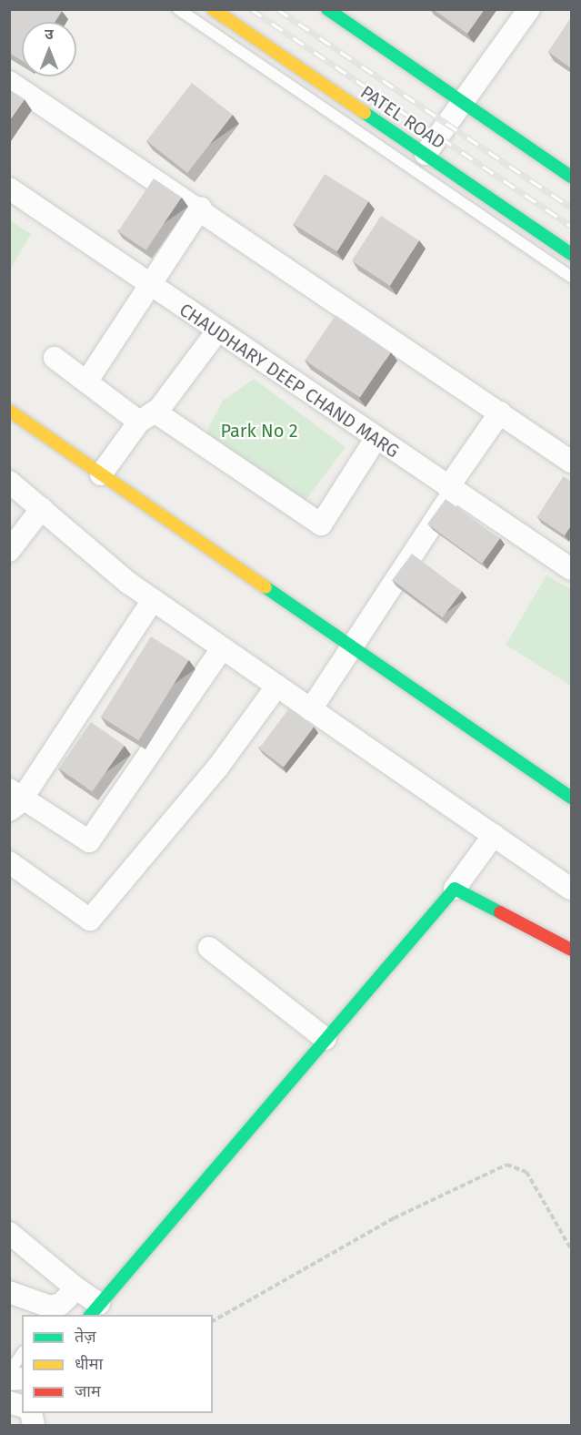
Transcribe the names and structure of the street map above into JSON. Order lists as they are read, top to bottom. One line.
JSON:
{"streets":{"street":["PATEL ROAD","CHAUDHARY DEEP CHAND MARG"]},"parks":["Park No 2"],"legend":["तेज़","धीमा","जाम"],"north":"top"}
